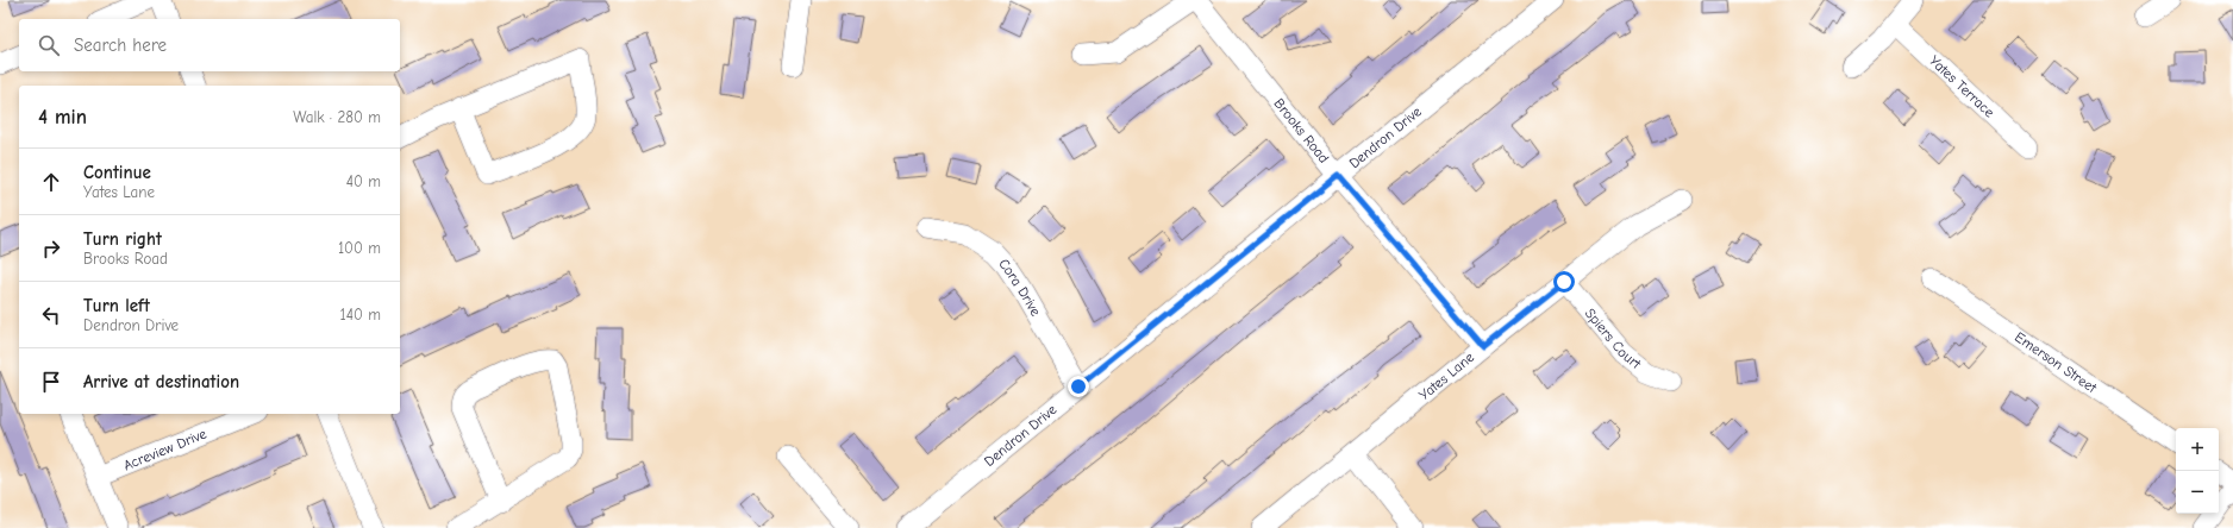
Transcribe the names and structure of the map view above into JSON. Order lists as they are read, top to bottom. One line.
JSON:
{"streets":{"street":["Yates Terrace","Brooks Road","Dendron Drive","Cora Drive","Spiers Court","Emerson Street","Yates Lane","Acreview Drive"]},"crossings":[["Brooks Road","Dendron Drive"],["Brooks Road","Yates Lane"],["Dendron Drive","Cora Drive"],["Spiers Court","Yates Lane"]],"page":{"search":"Search here","heading":["4 min","Walk · 280 m"],"list":[["Continue","Yates Lane","40 m"],["Turn right","Brooks Road","100 m"],["Turn left","Dendron Drive","140 m"],"Arrive at destination"],"map_buttons":["+","−"]}}
